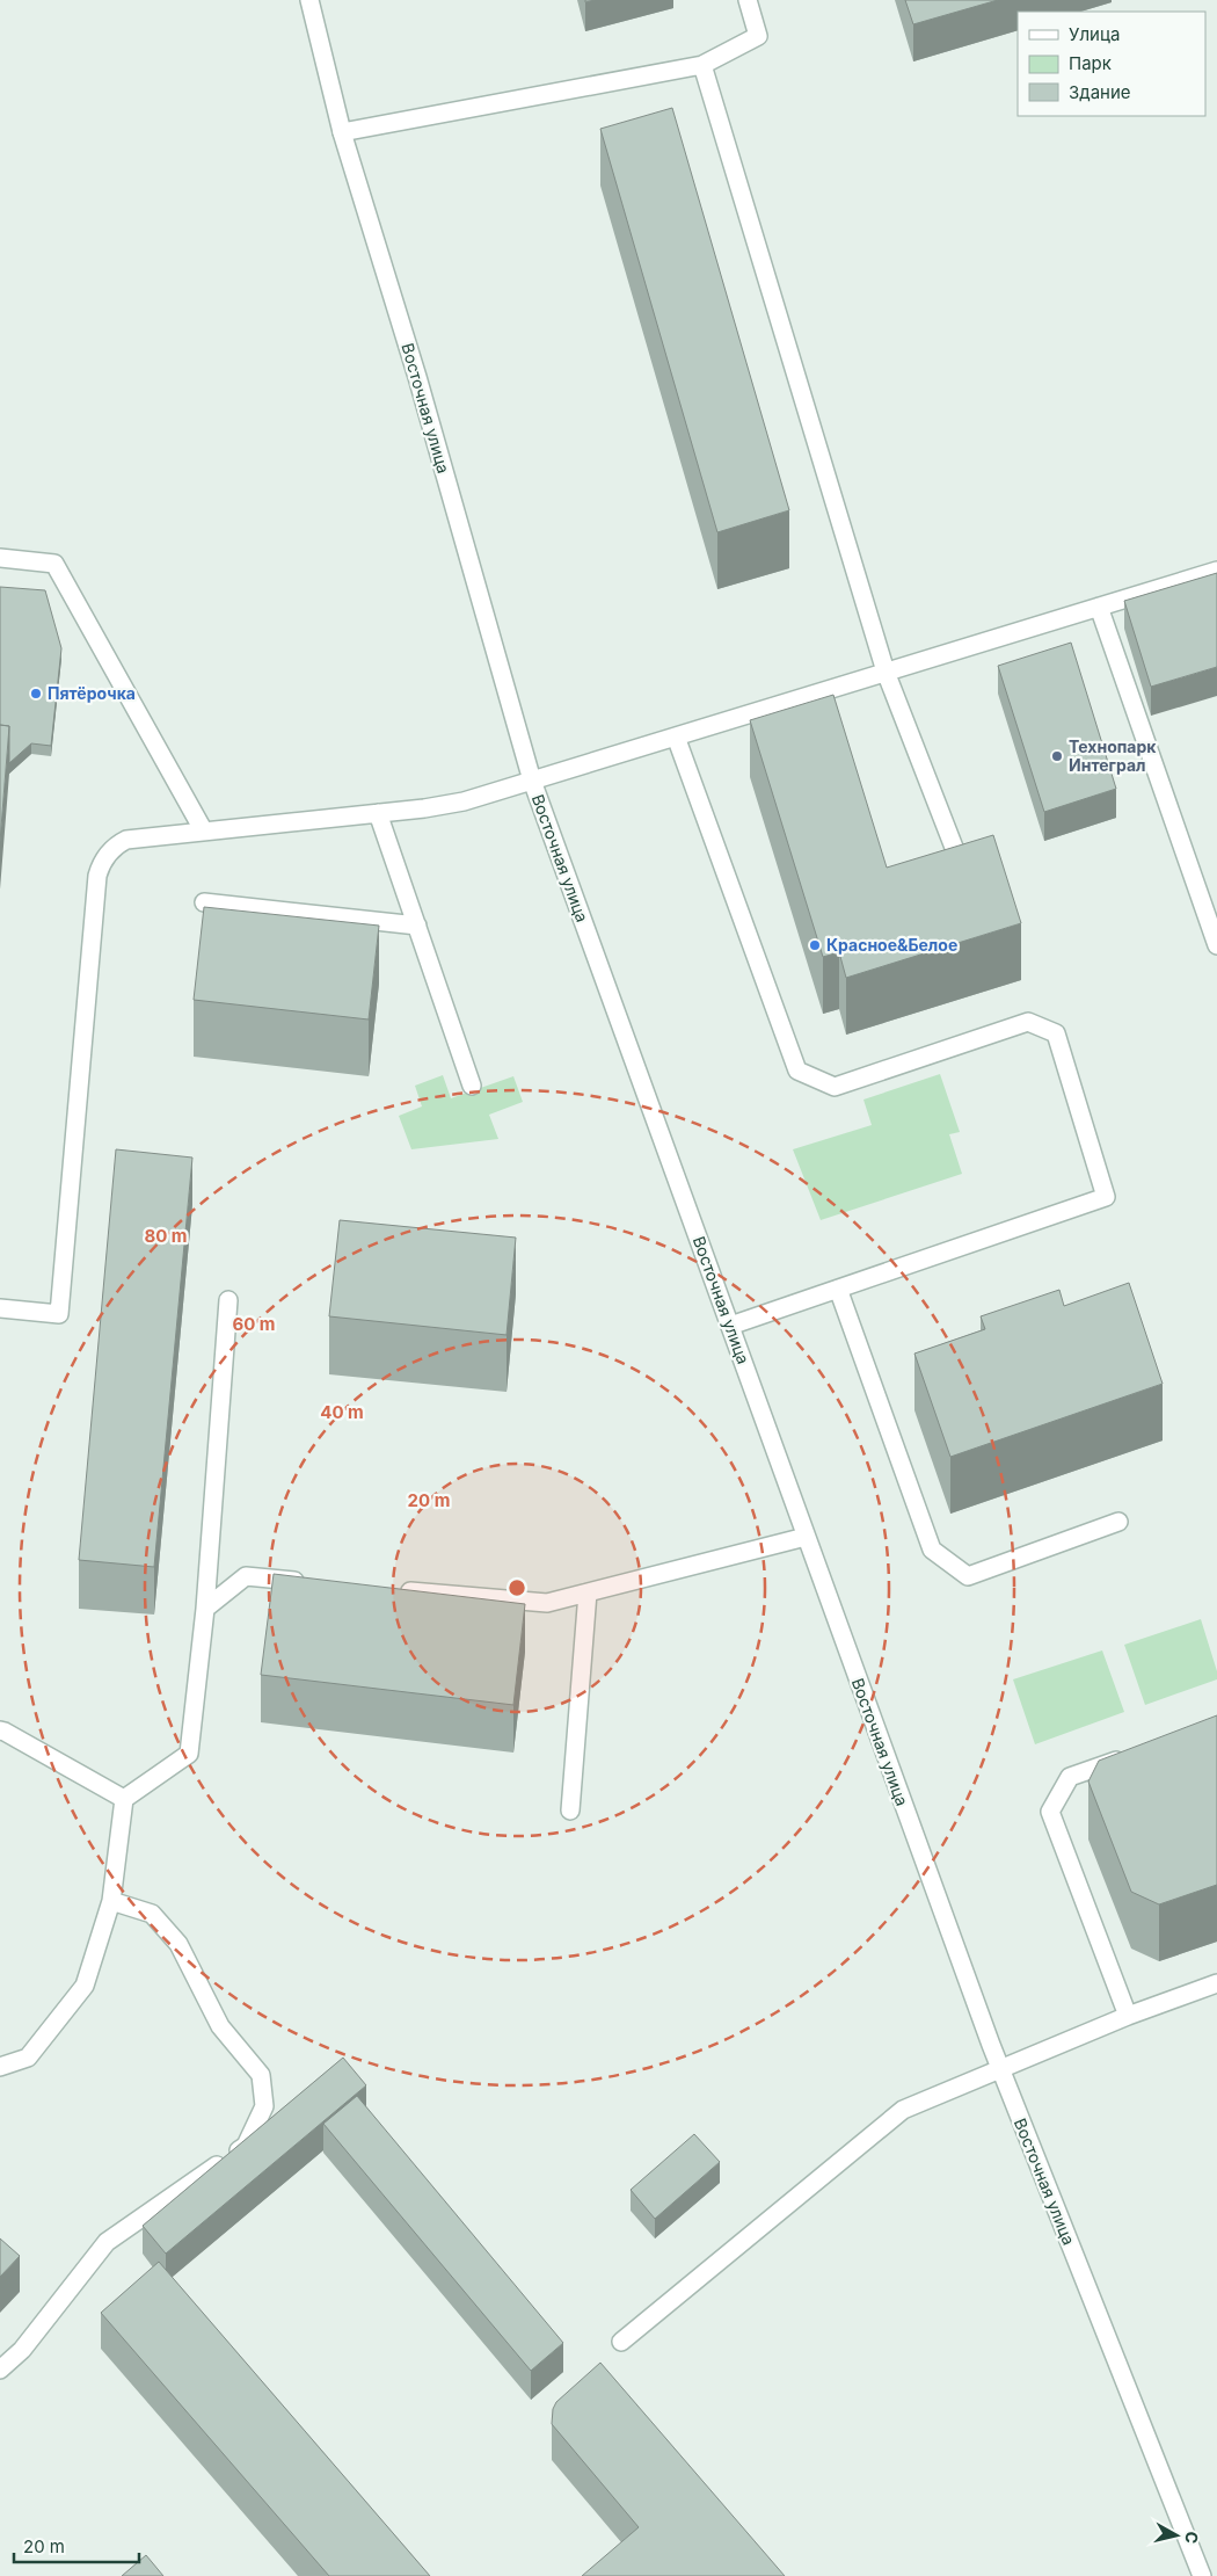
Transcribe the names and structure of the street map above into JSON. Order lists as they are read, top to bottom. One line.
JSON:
{"streets":{"street":["Восточная улица"]},"places":["Пятёрочка","Технопарк Интеграл","Красное&Белое"],"legend":["Улица","Парк","Здание"],"scale_bar":"20 m","north":"right","rings":["80 m","60 m","40 m","20 m"]}
